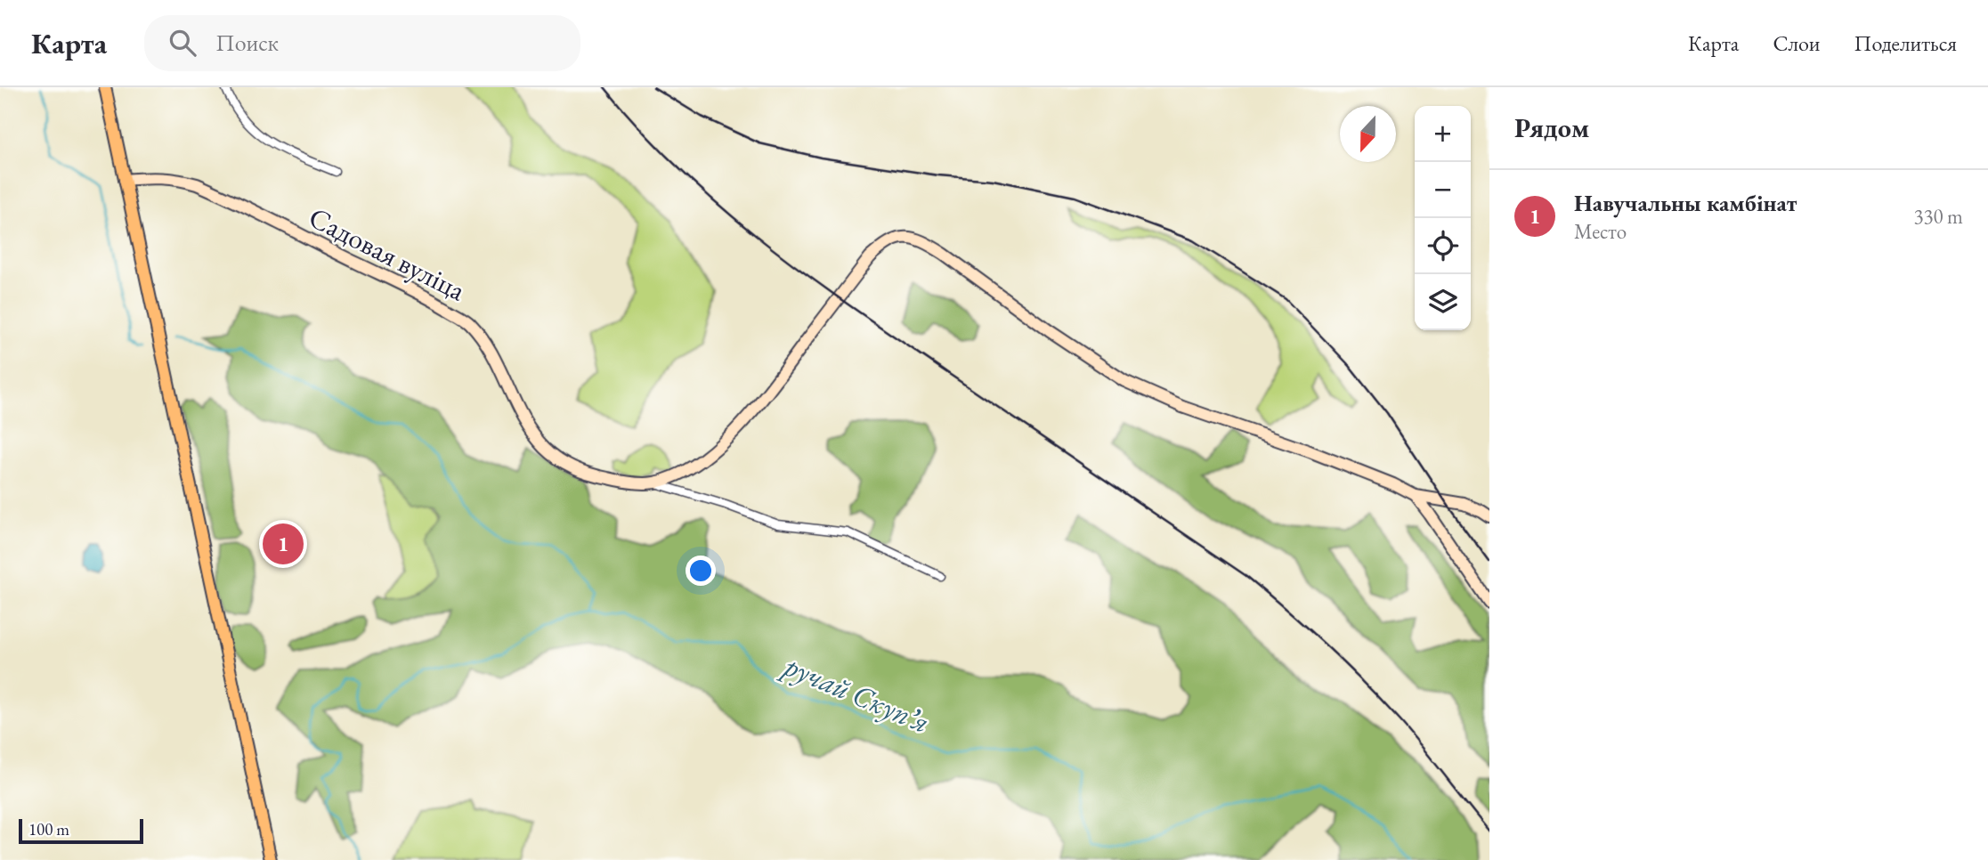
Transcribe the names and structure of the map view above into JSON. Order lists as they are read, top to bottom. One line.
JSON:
{"streets":{"street":["Садовая вуліца"]},"water":["ручай Скупʼя"],"scale_bar":"100 m","north":"bottom","page":{"header":"Карта","search":"Поиск","nav":["Карта","Слои","Поделиться"],"heading":"Рядом","map_buttons":["+","−"],"list":[{"mark":"1","name":"Навучальны камбінат","note":"Место","value":"330 m"}],"pins":"1","scale":"100 m"}}
